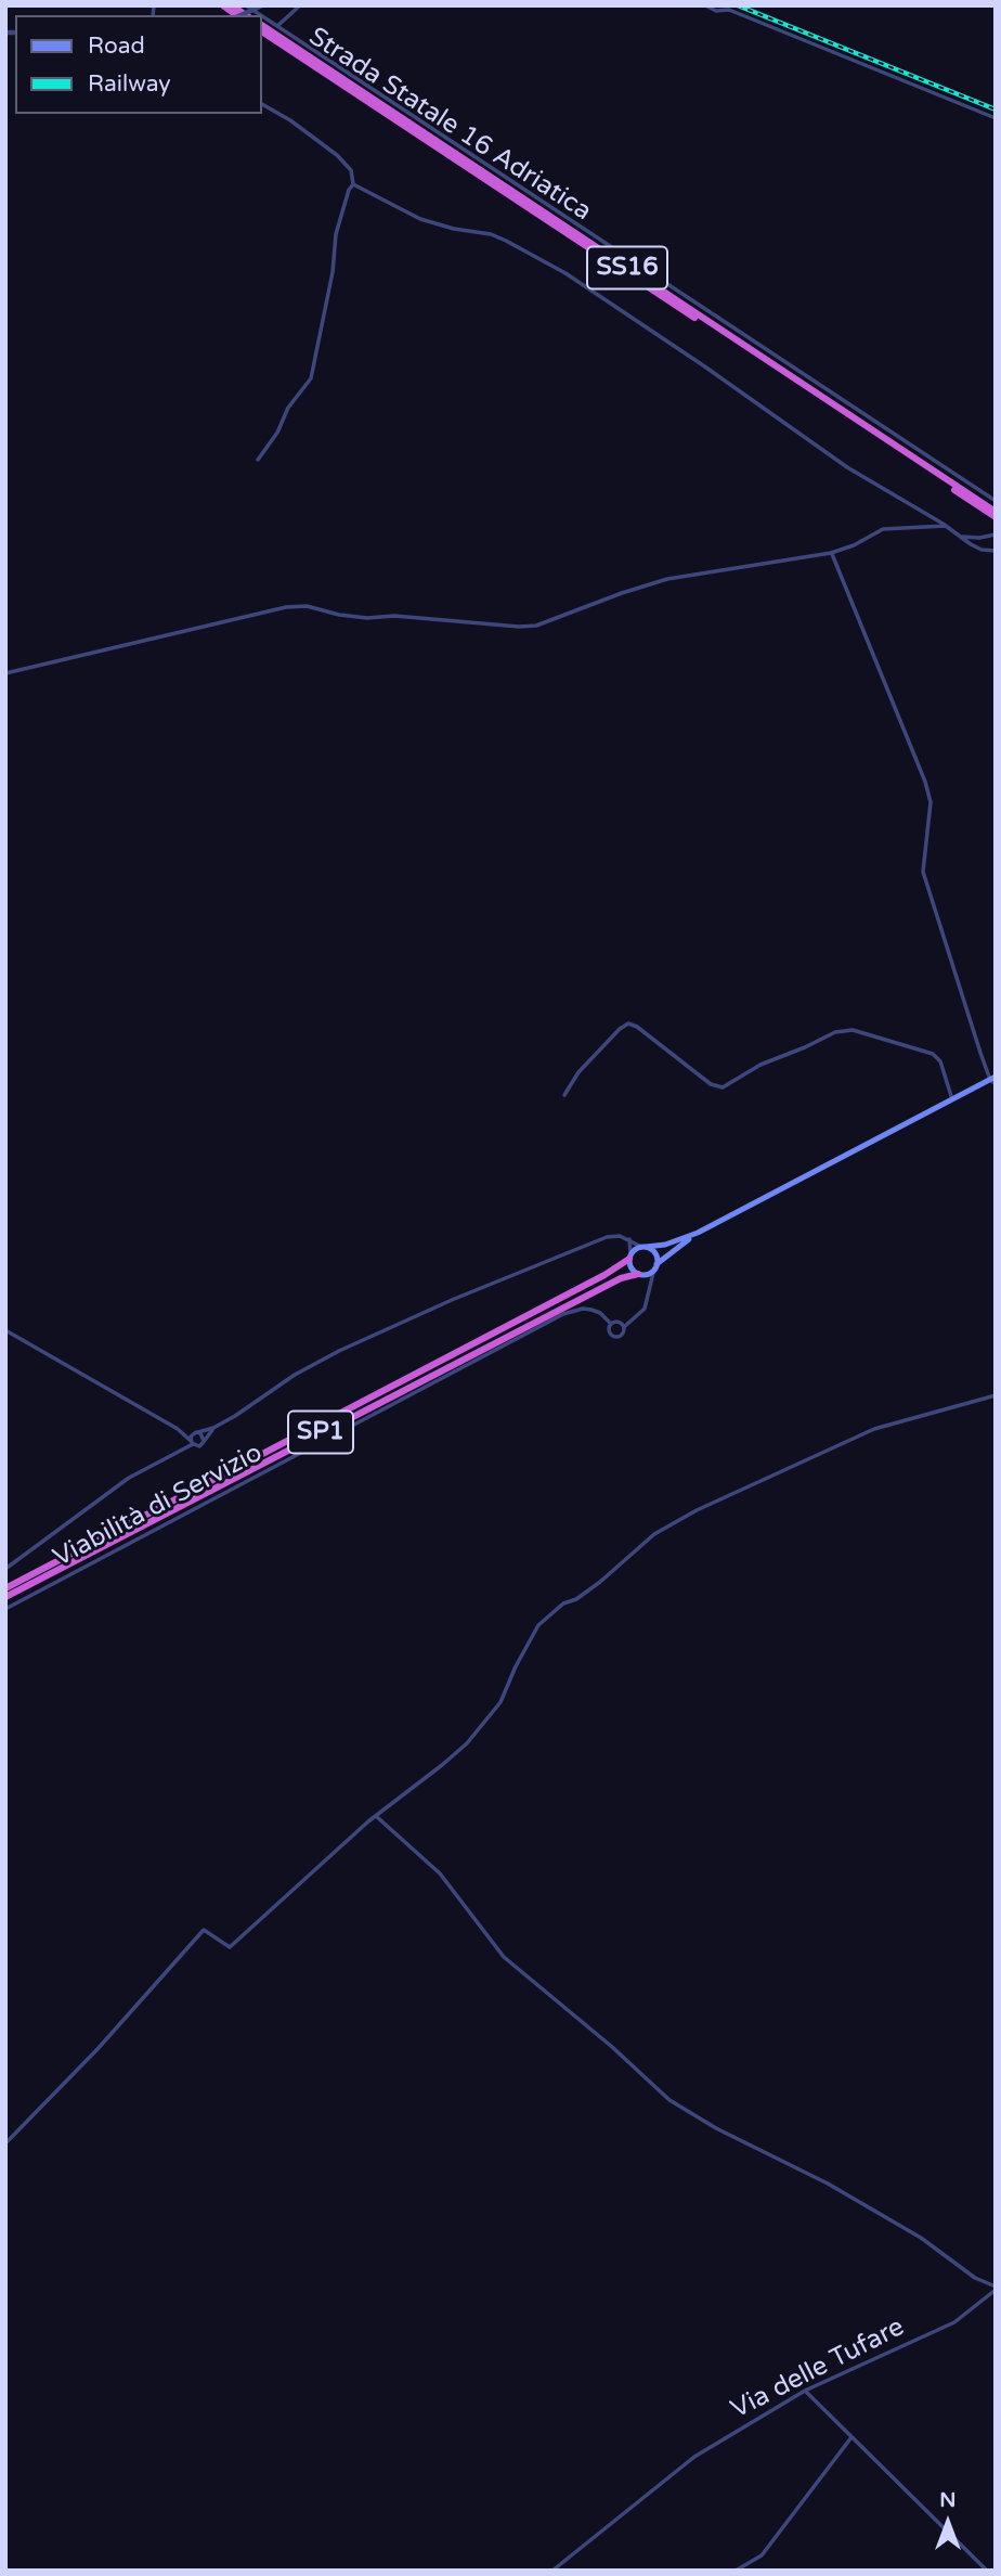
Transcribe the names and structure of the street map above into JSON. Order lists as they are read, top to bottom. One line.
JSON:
{"streets":{"highway":["Strada Statale 16 Adriatica","SS16","SP1"],"street":["Viabilità di Servizio","Via delle Tufare"]},"legend":["Road","Railway"],"north":"top"}
